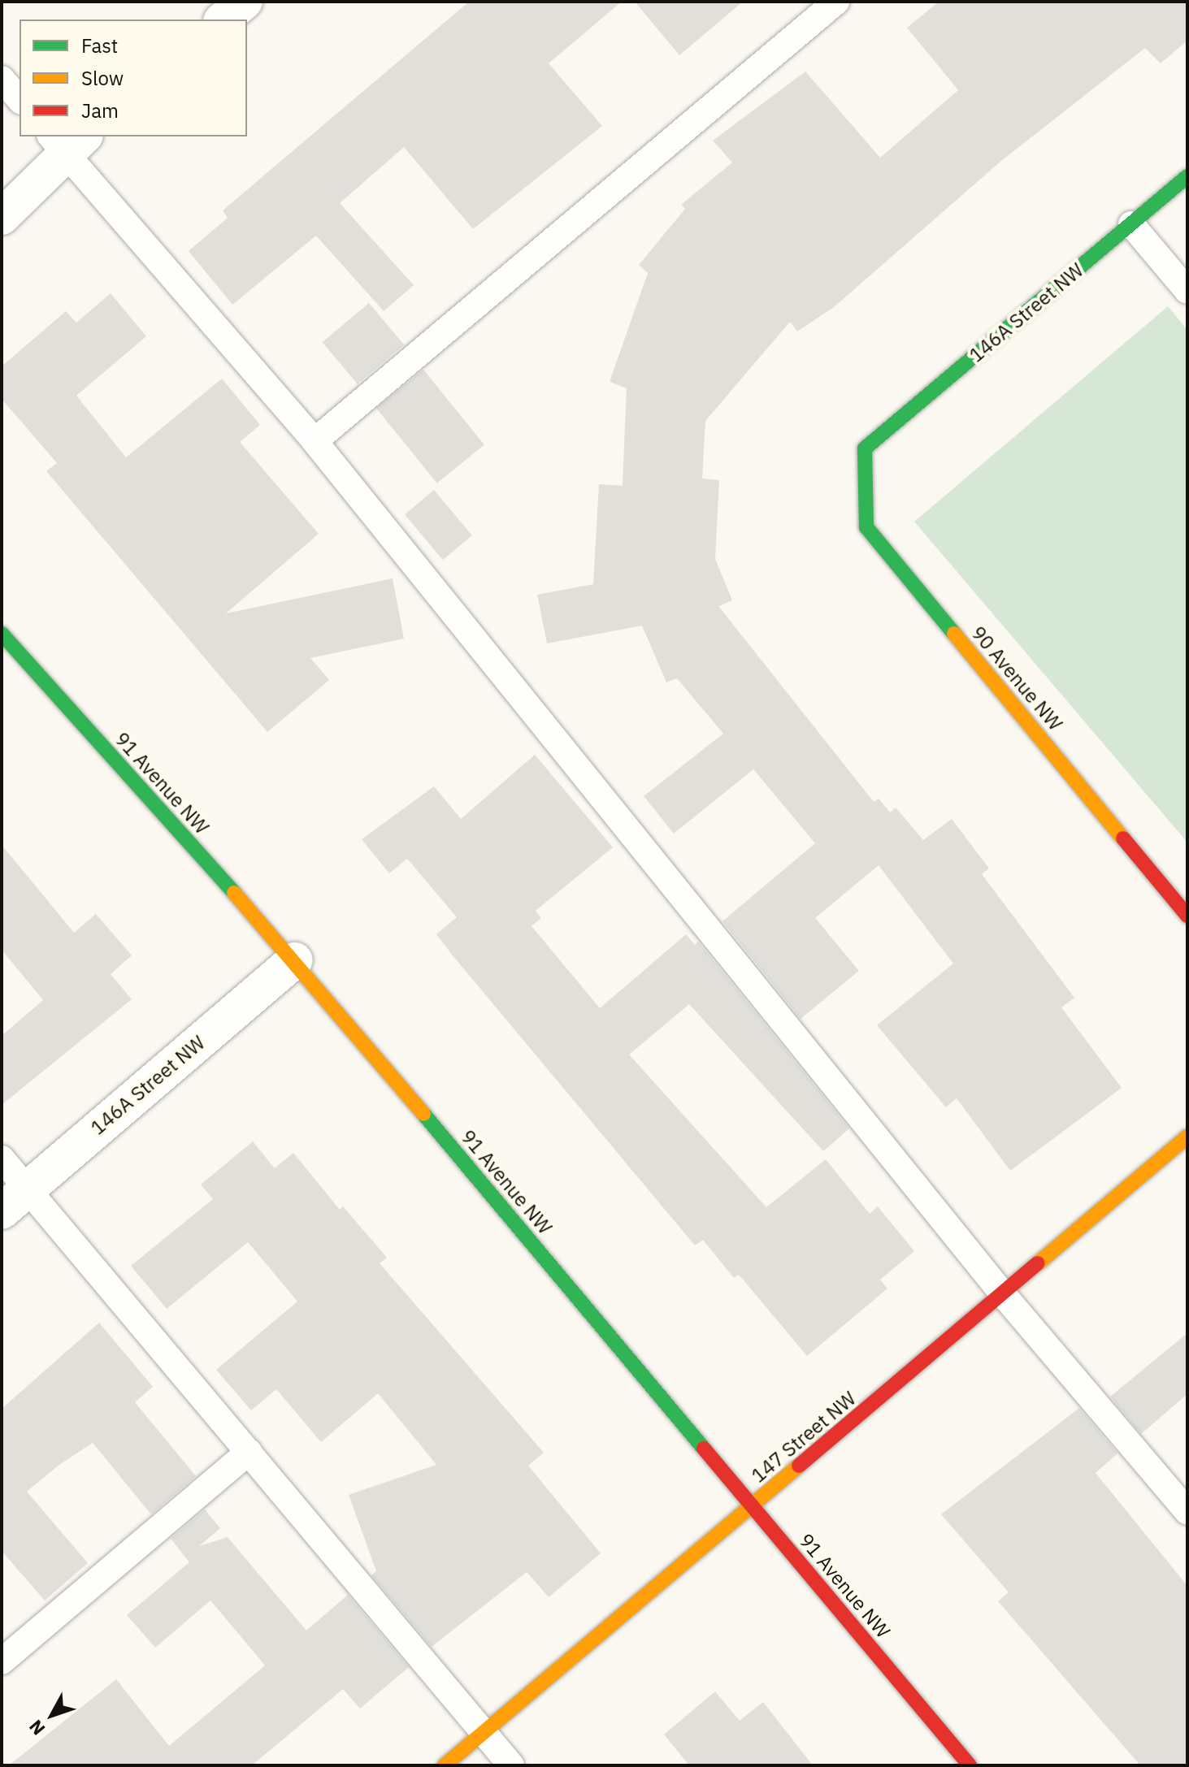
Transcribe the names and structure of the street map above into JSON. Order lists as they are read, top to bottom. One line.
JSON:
{"streets":{"street":["146A Street NW","90 Avenue NW","91 Avenue NW","147 Street NW"]},"crossings":[["146A Street NW","90 Avenue NW"],["146A Street NW","91 Avenue NW"],["91 Avenue NW","147 Street NW"]],"legend":["Fast","Slow","Jam"],"north":"bottom left"}
